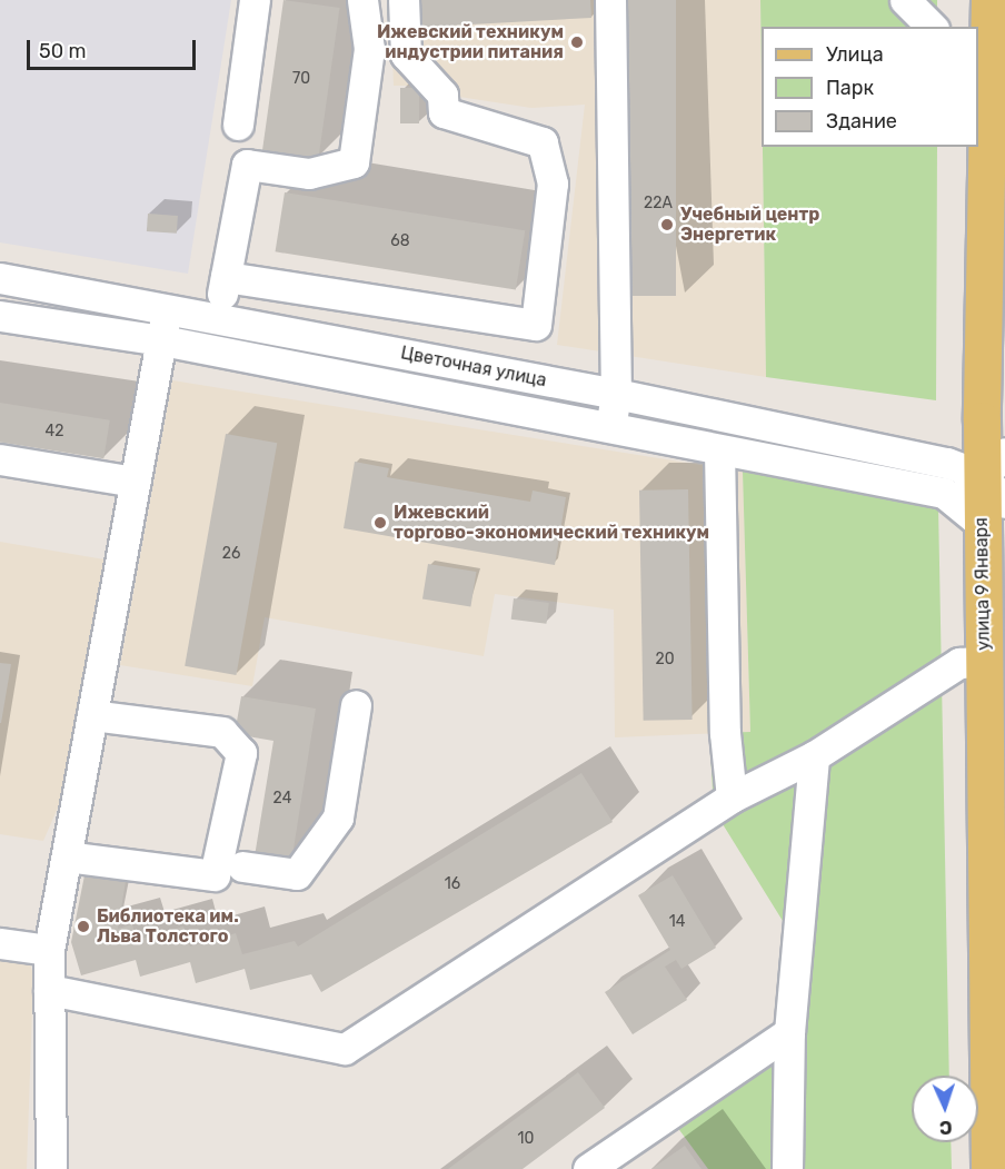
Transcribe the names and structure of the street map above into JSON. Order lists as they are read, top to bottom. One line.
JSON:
{"streets":{"main road":["улица 9 Января"],"street":["Цветочная улица"]},"crossings":[["Цветочная улица","улица 9 Января"]],"places":["Ижевский техникум индустрии питания","Учебный центр Энергетик","Ижевский торгово-экономический техникум","Библиотека им. Льва Толстого"],"house_numbers":["70","22А","68","42","26","20","24","16","14","10"],"legend":["Улица","Парк","Здание"],"scale_bar":"50 m","north":"bottom"}
